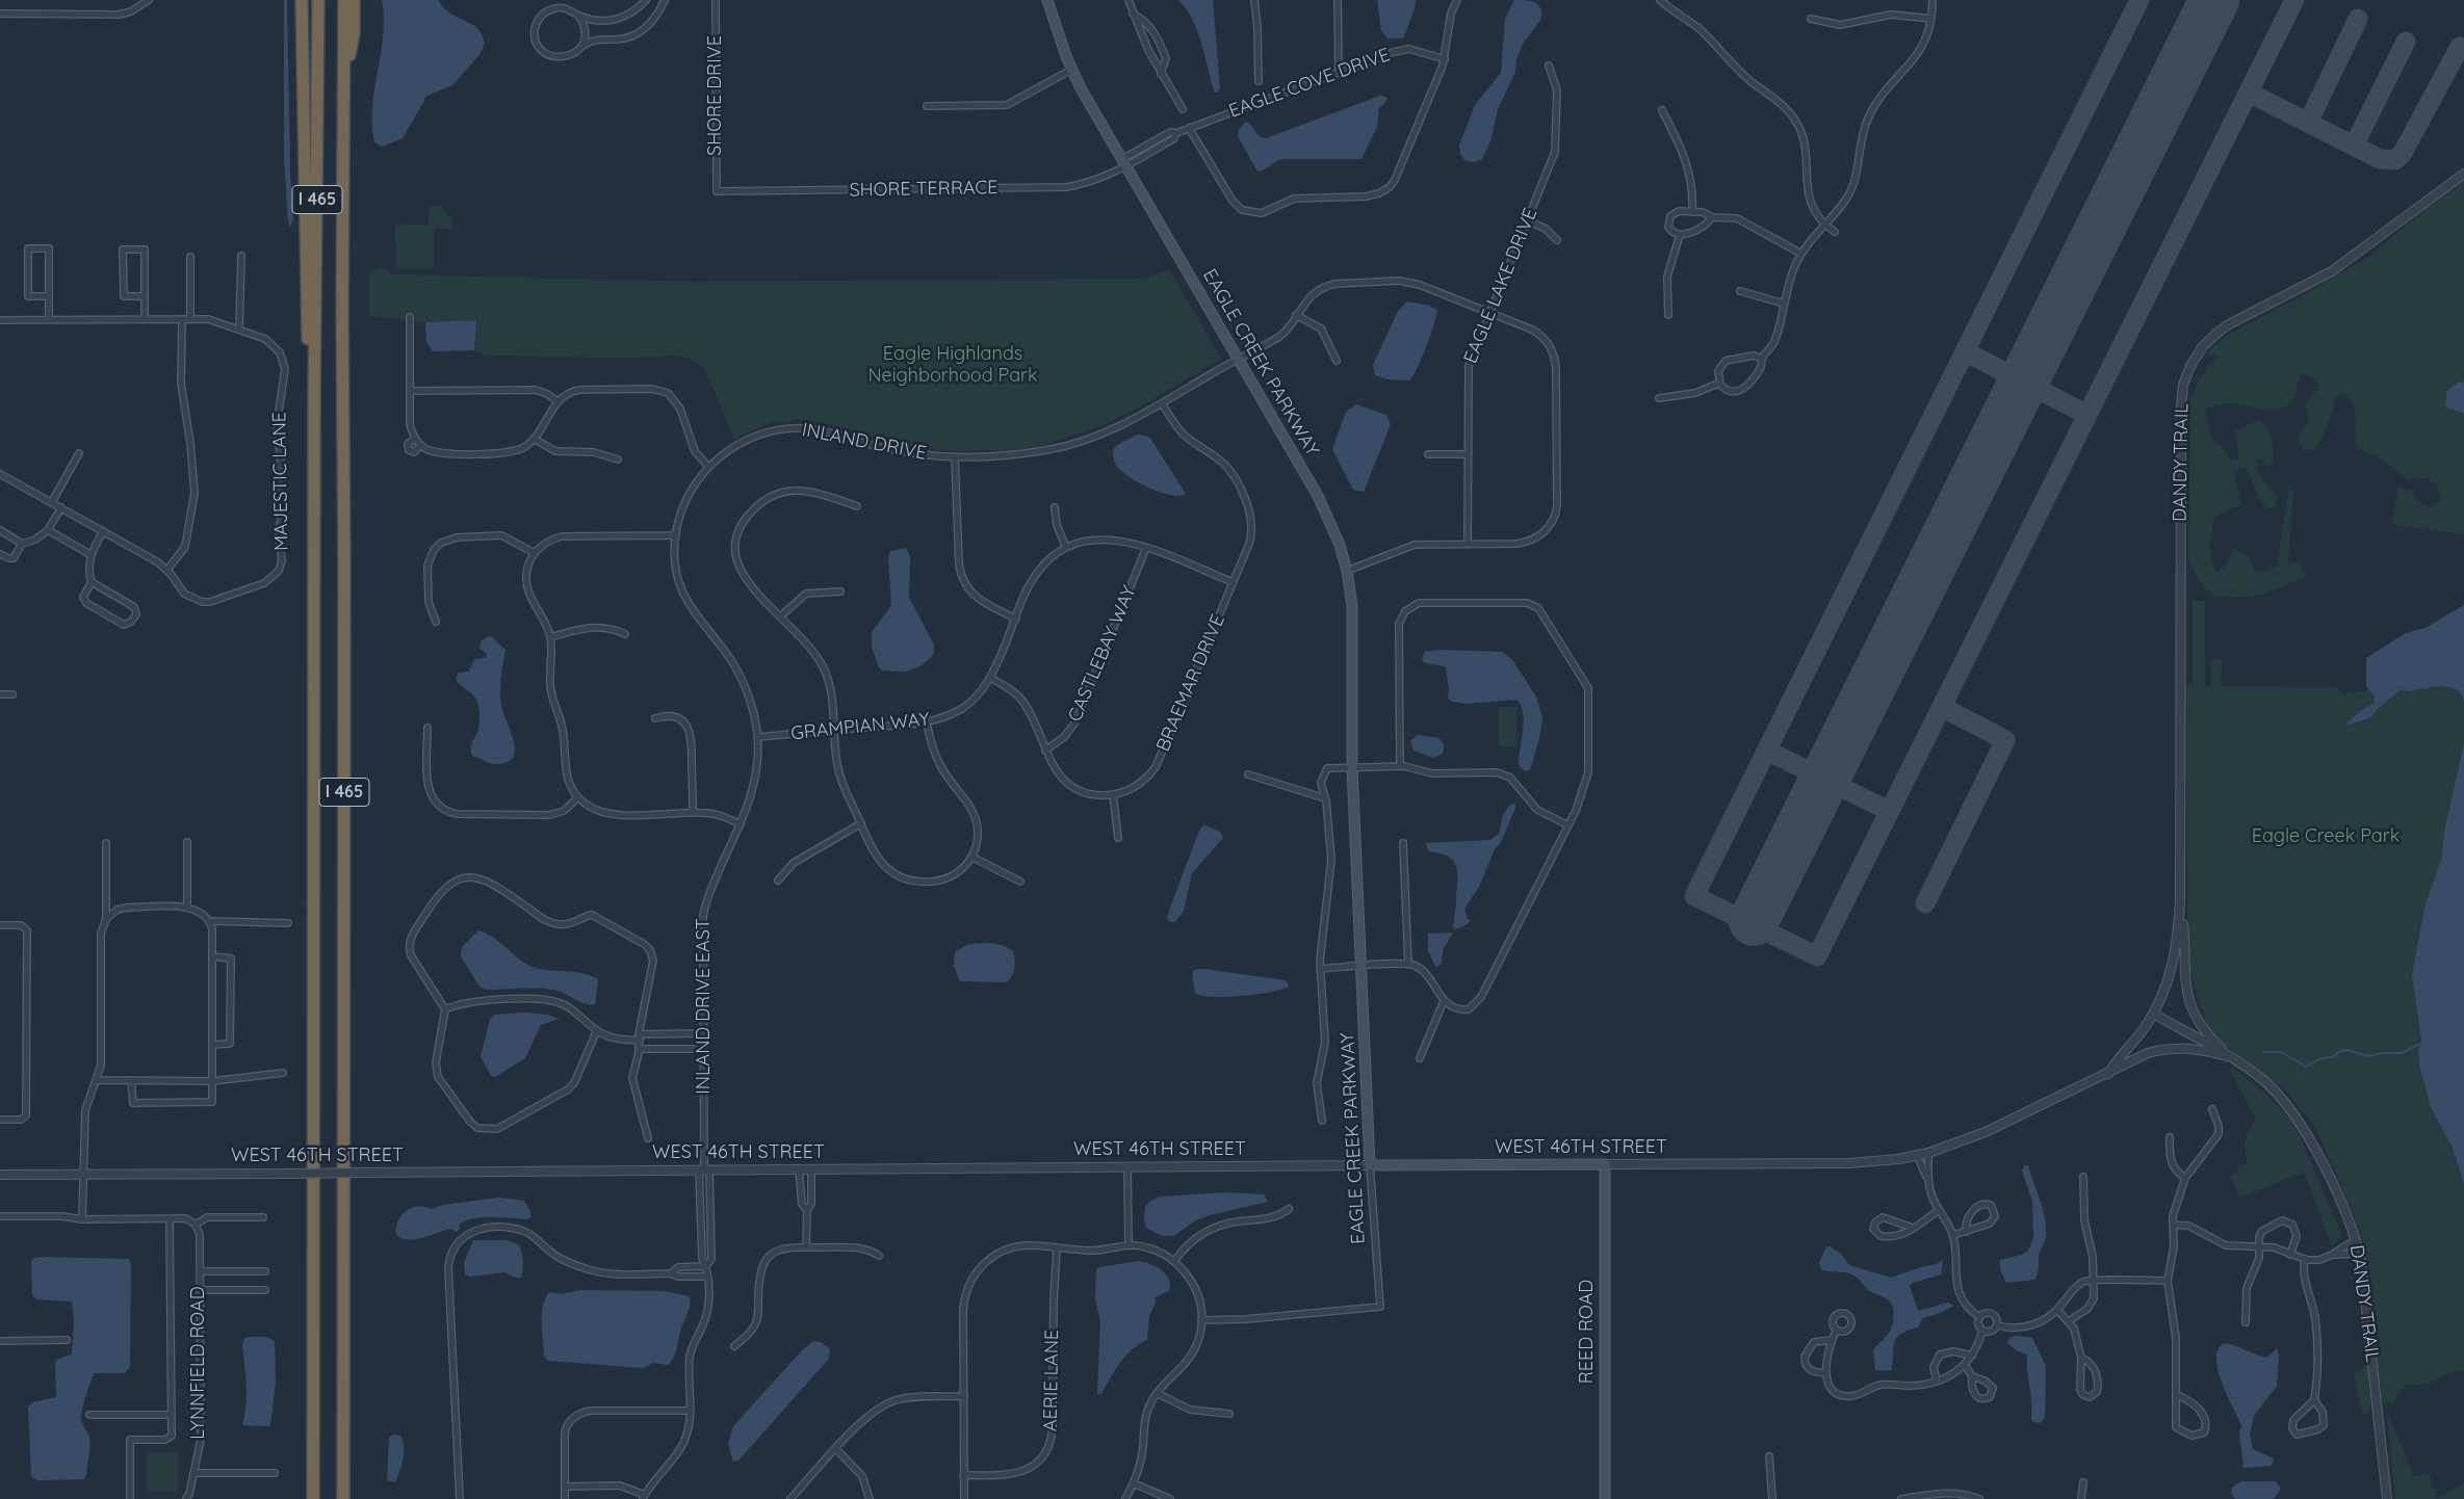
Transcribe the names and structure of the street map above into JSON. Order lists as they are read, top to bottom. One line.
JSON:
{"streets":{"highway":["I 465"],"main road":["EAGLE CREEK PARKWAY","WEST 46TH STREET","REED ROAD"],"street":["EAGLE COVE DRIVE","SHORE DRIVE","SHORE TERRACE","EAGLE LAKE DRIVE","INLAND DRIVE","DANDY TRAIL","MAJESTIC LANE","CASTLEBAY WAY","BRAEMAR DRIVE","GRAMPIAN WAY","INLAND DRIVE EAST","LYNNFIELD ROAD","AERIE LANE"]},"crossings":[["EAGLE COVE DRIVE","SHORE TERRACE"],["EAGLE COVE DRIVE","EAGLE CREEK PARKWAY"],["SHORE DRIVE","SHORE TERRACE"],["SHORE TERRACE","EAGLE CREEK PARKWAY"],["EAGLE LAKE DRIVE","INLAND DRIVE"],["EAGLE CREEK PARKWAY","INLAND DRIVE"],["EAGLE CREEK PARKWAY","WEST 46TH STREET"],["INLAND DRIVE","BRAEMAR DRIVE"],["INLAND DRIVE","INLAND DRIVE EAST"],["DANDY TRAIL","WEST 46TH STREET"],["CASTLEBAY WAY","BRAEMAR DRIVE"],["CASTLEBAY WAY","GRAMPIAN WAY"],["BRAEMAR DRIVE","GRAMPIAN WAY"],["GRAMPIAN WAY","INLAND DRIVE EAST"],["INLAND DRIVE EAST","WEST 46TH STREET"],["WEST 46TH STREET","REED ROAD"]],"parks":["Eagle Highlands Neighborhood Park","Eagle Creek Park"]}
